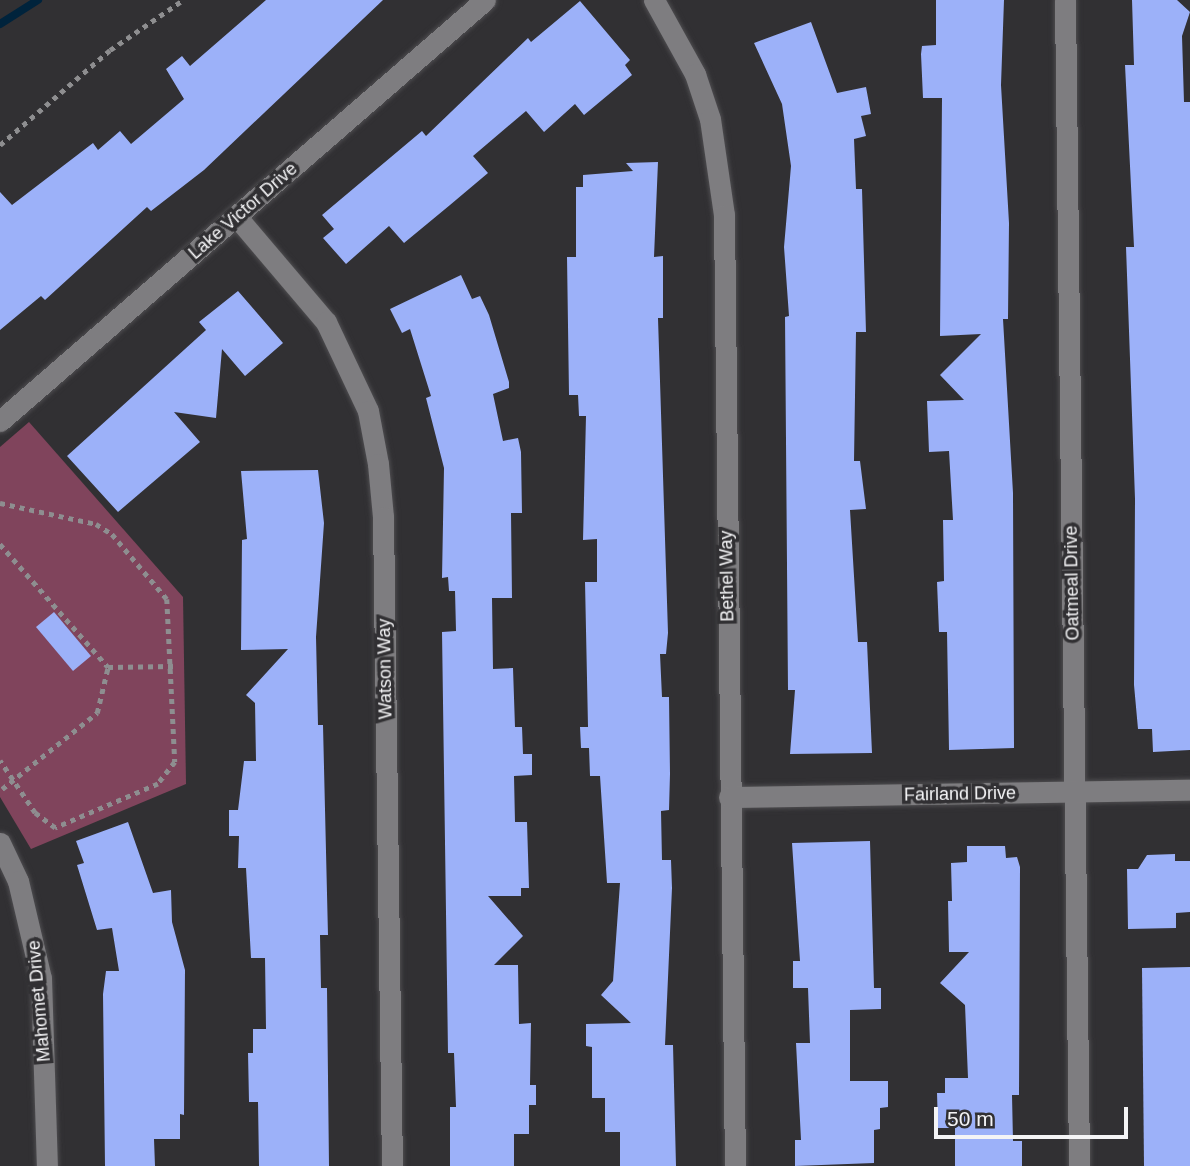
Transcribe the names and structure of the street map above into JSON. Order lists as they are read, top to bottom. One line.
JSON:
{"streets":{"street":["Lake Victor Drive","Bethel Way","Oatmeal Drive","Watson Way","Fairland Drive","Mahomet Drive"]},"crossings":[["Lake Victor Drive","Watson Way"],["Bethel Way","Fairland Drive"],["Oatmeal Drive","Fairland Drive"]],"scale_bar":"50 m"}
